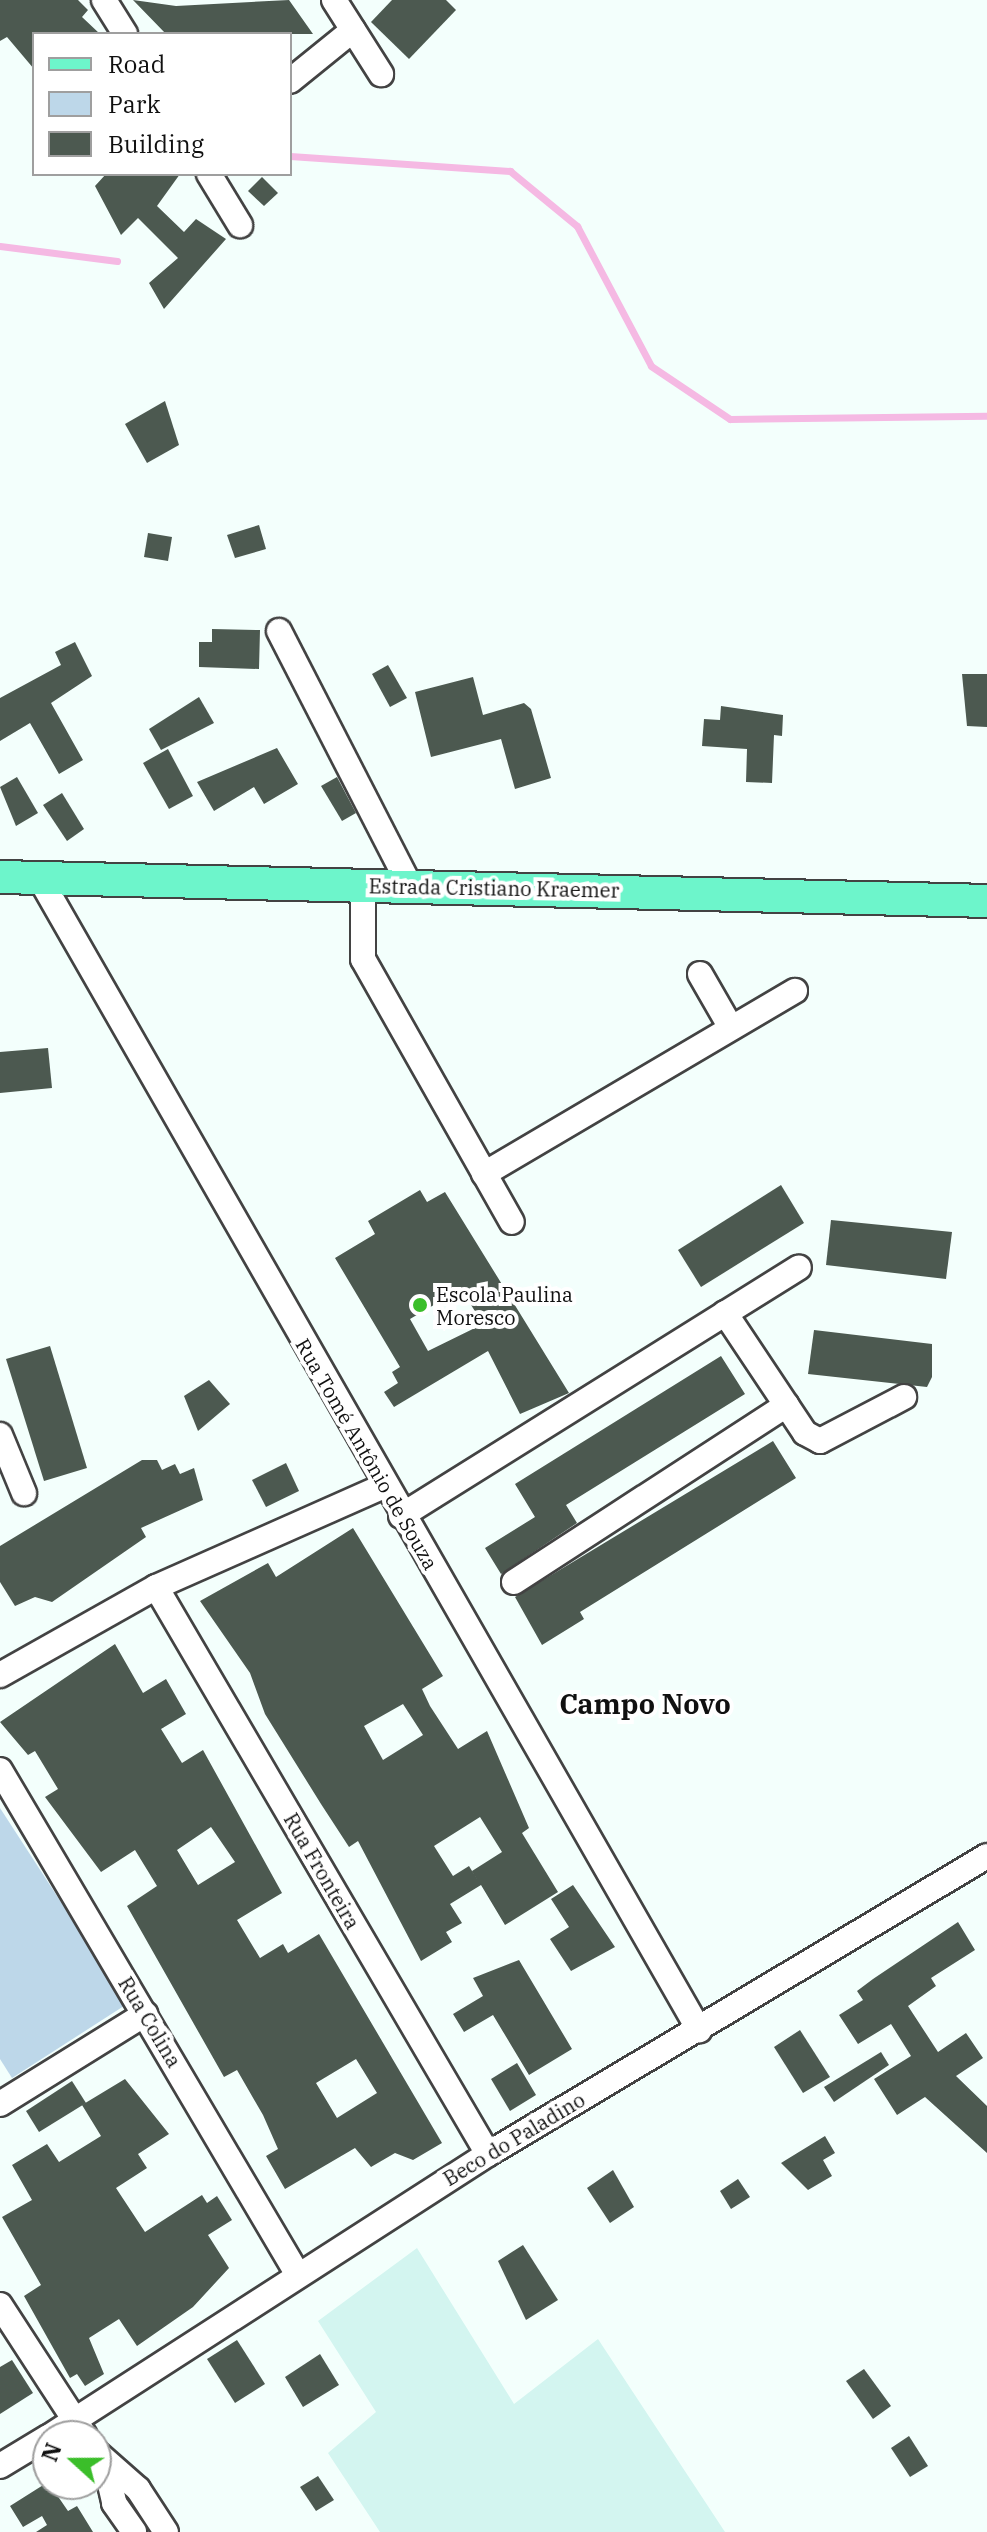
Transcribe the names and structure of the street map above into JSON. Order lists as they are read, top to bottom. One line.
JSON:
{"streets":{"main road":["Estrada Cristiano Kraemer"],"street":["Rua Tomé Antônio de Souza","Rua Fronteira","Rua Colina","Beco do Paladino"]},"crossings":[["Estrada Cristiano Kraemer","Rua Tomé Antônio de Souza"],["Rua Tomé Antônio de Souza","Beco do Paladino"],["Rua Fronteira","Beco do Paladino"],["Rua Colina","Beco do Paladino"]],"districts":["Campo Novo"],"places":["Escola Paulina Moresco"],"legend":["Road","Park","Building"],"north":"left"}
